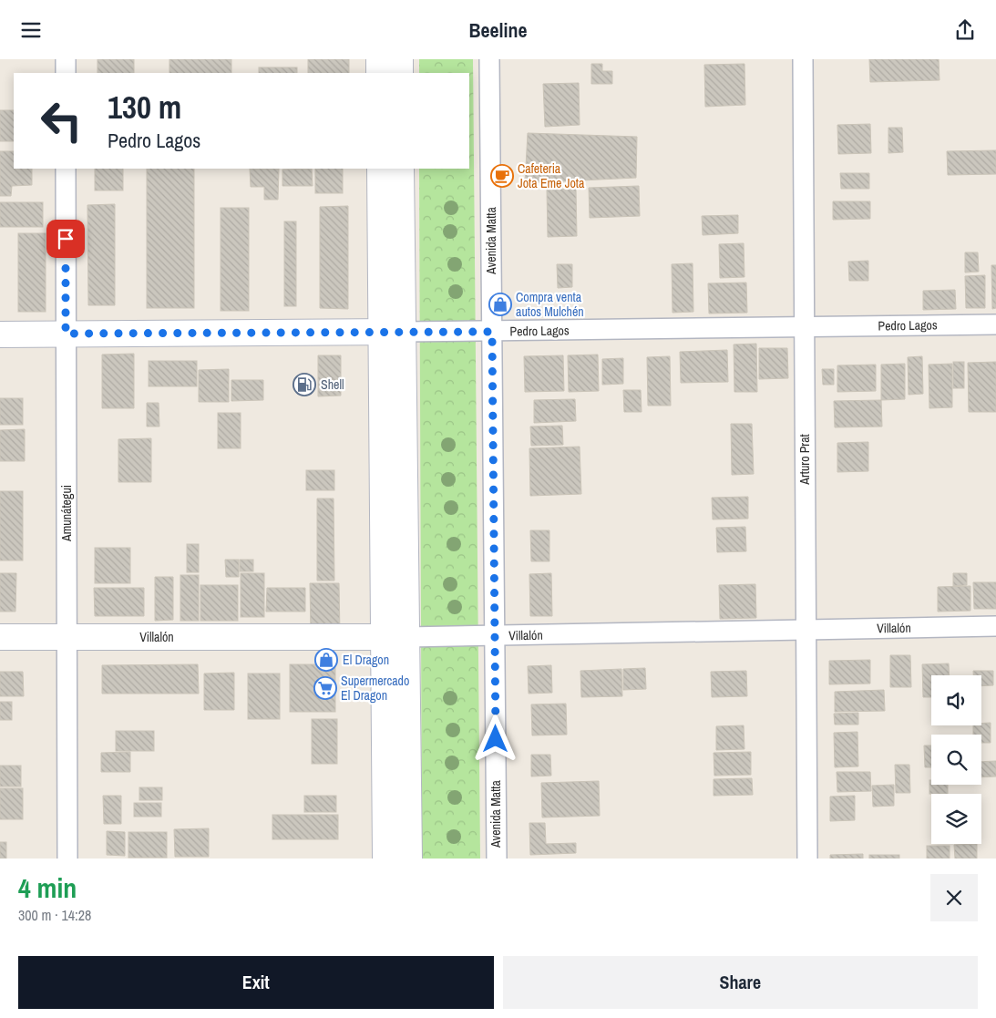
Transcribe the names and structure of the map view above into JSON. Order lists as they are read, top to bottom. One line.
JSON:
{"streets":{"main road":["Pedro Lagos","Villalón"],"street":["Avenida Matta","Arturo Prat","Amunátegui"]},"crossings":[["Avenida Matta","Pedro Lagos"],["Avenida Matta","Villalón"],["Pedro Lagos","Arturo Prat"],["Pedro Lagos","Amunátegui"],["Arturo Prat","Villalón"],["Amunátegui","Villalón"]],"places":{"cafe":["Cafeteria Jota Eme Jota"],"shop":["Compra venta autos Mulchén","El Dragon"],"fuel station":["Shell"],"supermarket":["Supermercado El Dragon"]},"page":{"header":"Beeline","turn":["130 m","Pedro Lagos"],"heading":["4 min","300 m · 14:28"],"buttons":["Exit","Share"]}}
